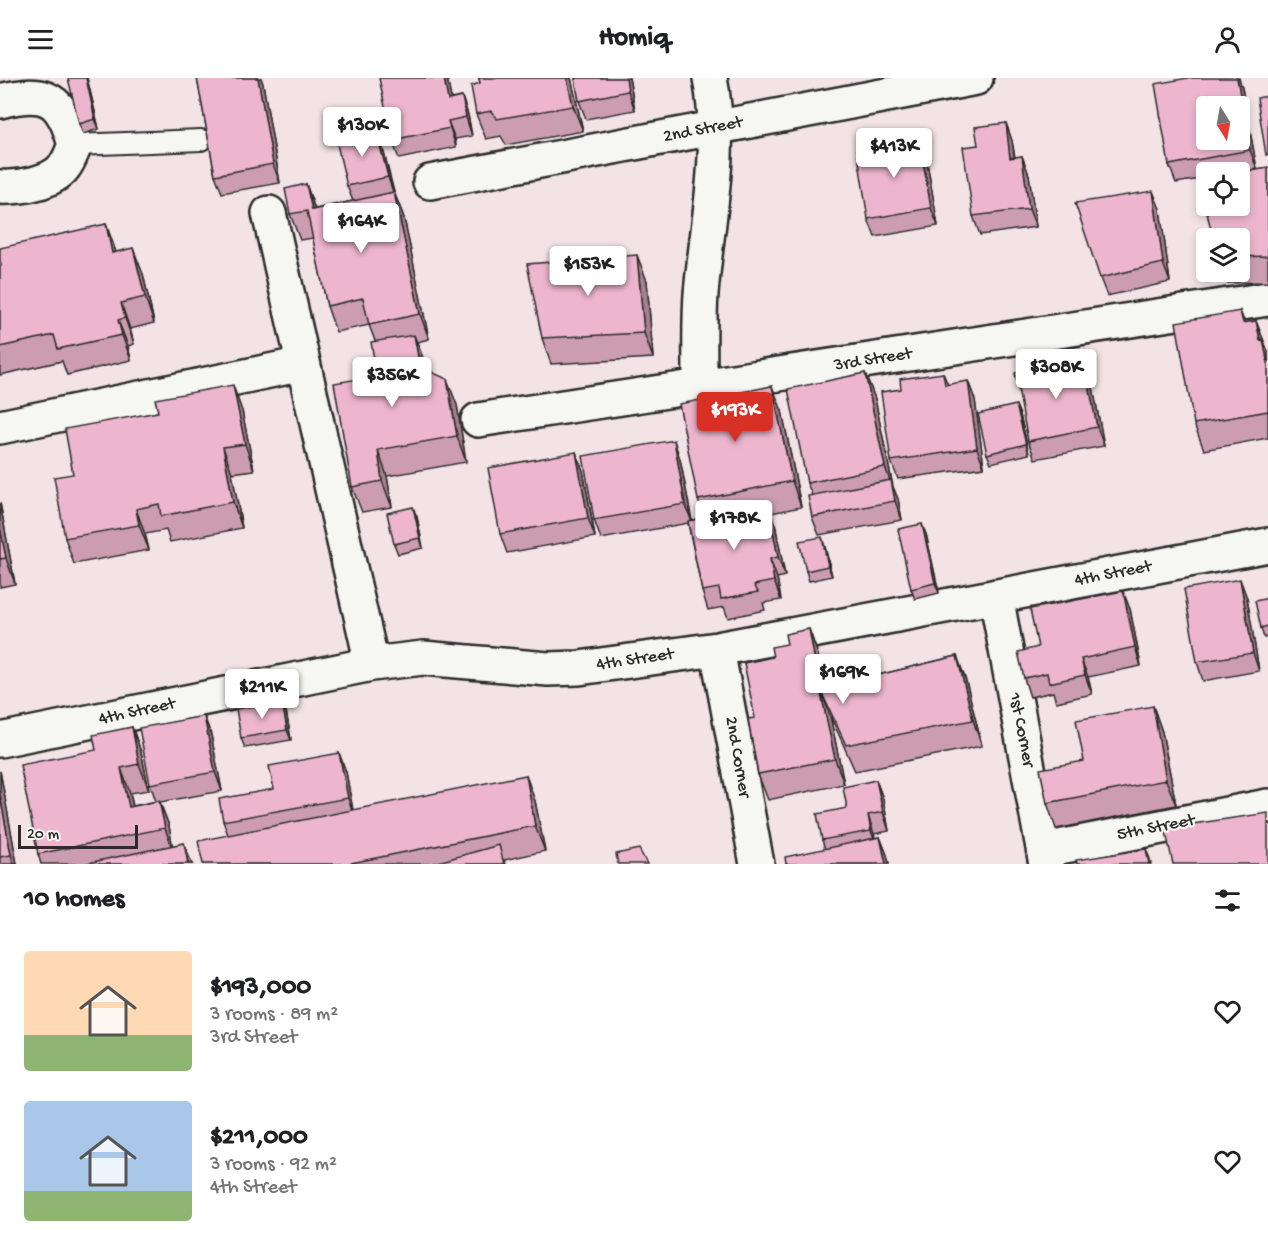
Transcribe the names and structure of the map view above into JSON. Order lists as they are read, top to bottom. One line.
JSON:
{"streets":{"street":["2nd Street","3rd Street","4th Street","1st Corner","2nd Corner","5th Street"]},"crossings":[["4th Street","1st Corner"],["4th Street","2nd Corner"],["1st Corner","5th Street"]],"scale_bar":"20 m","north":"bottom","page":{"header":"Homiq","price":["$130K","$413K","$164K","$153K","$308K","$356K","$193K","$178K","$169K","$211K"],"scale":"20 m","heading":"10 homes","list":[{"name":"$193,000","note":"3 rooms · 89 m² · 3rd Street"},{"name":"$211,000","note":"3 rooms · 92 m² · 4th Street"}]}}
